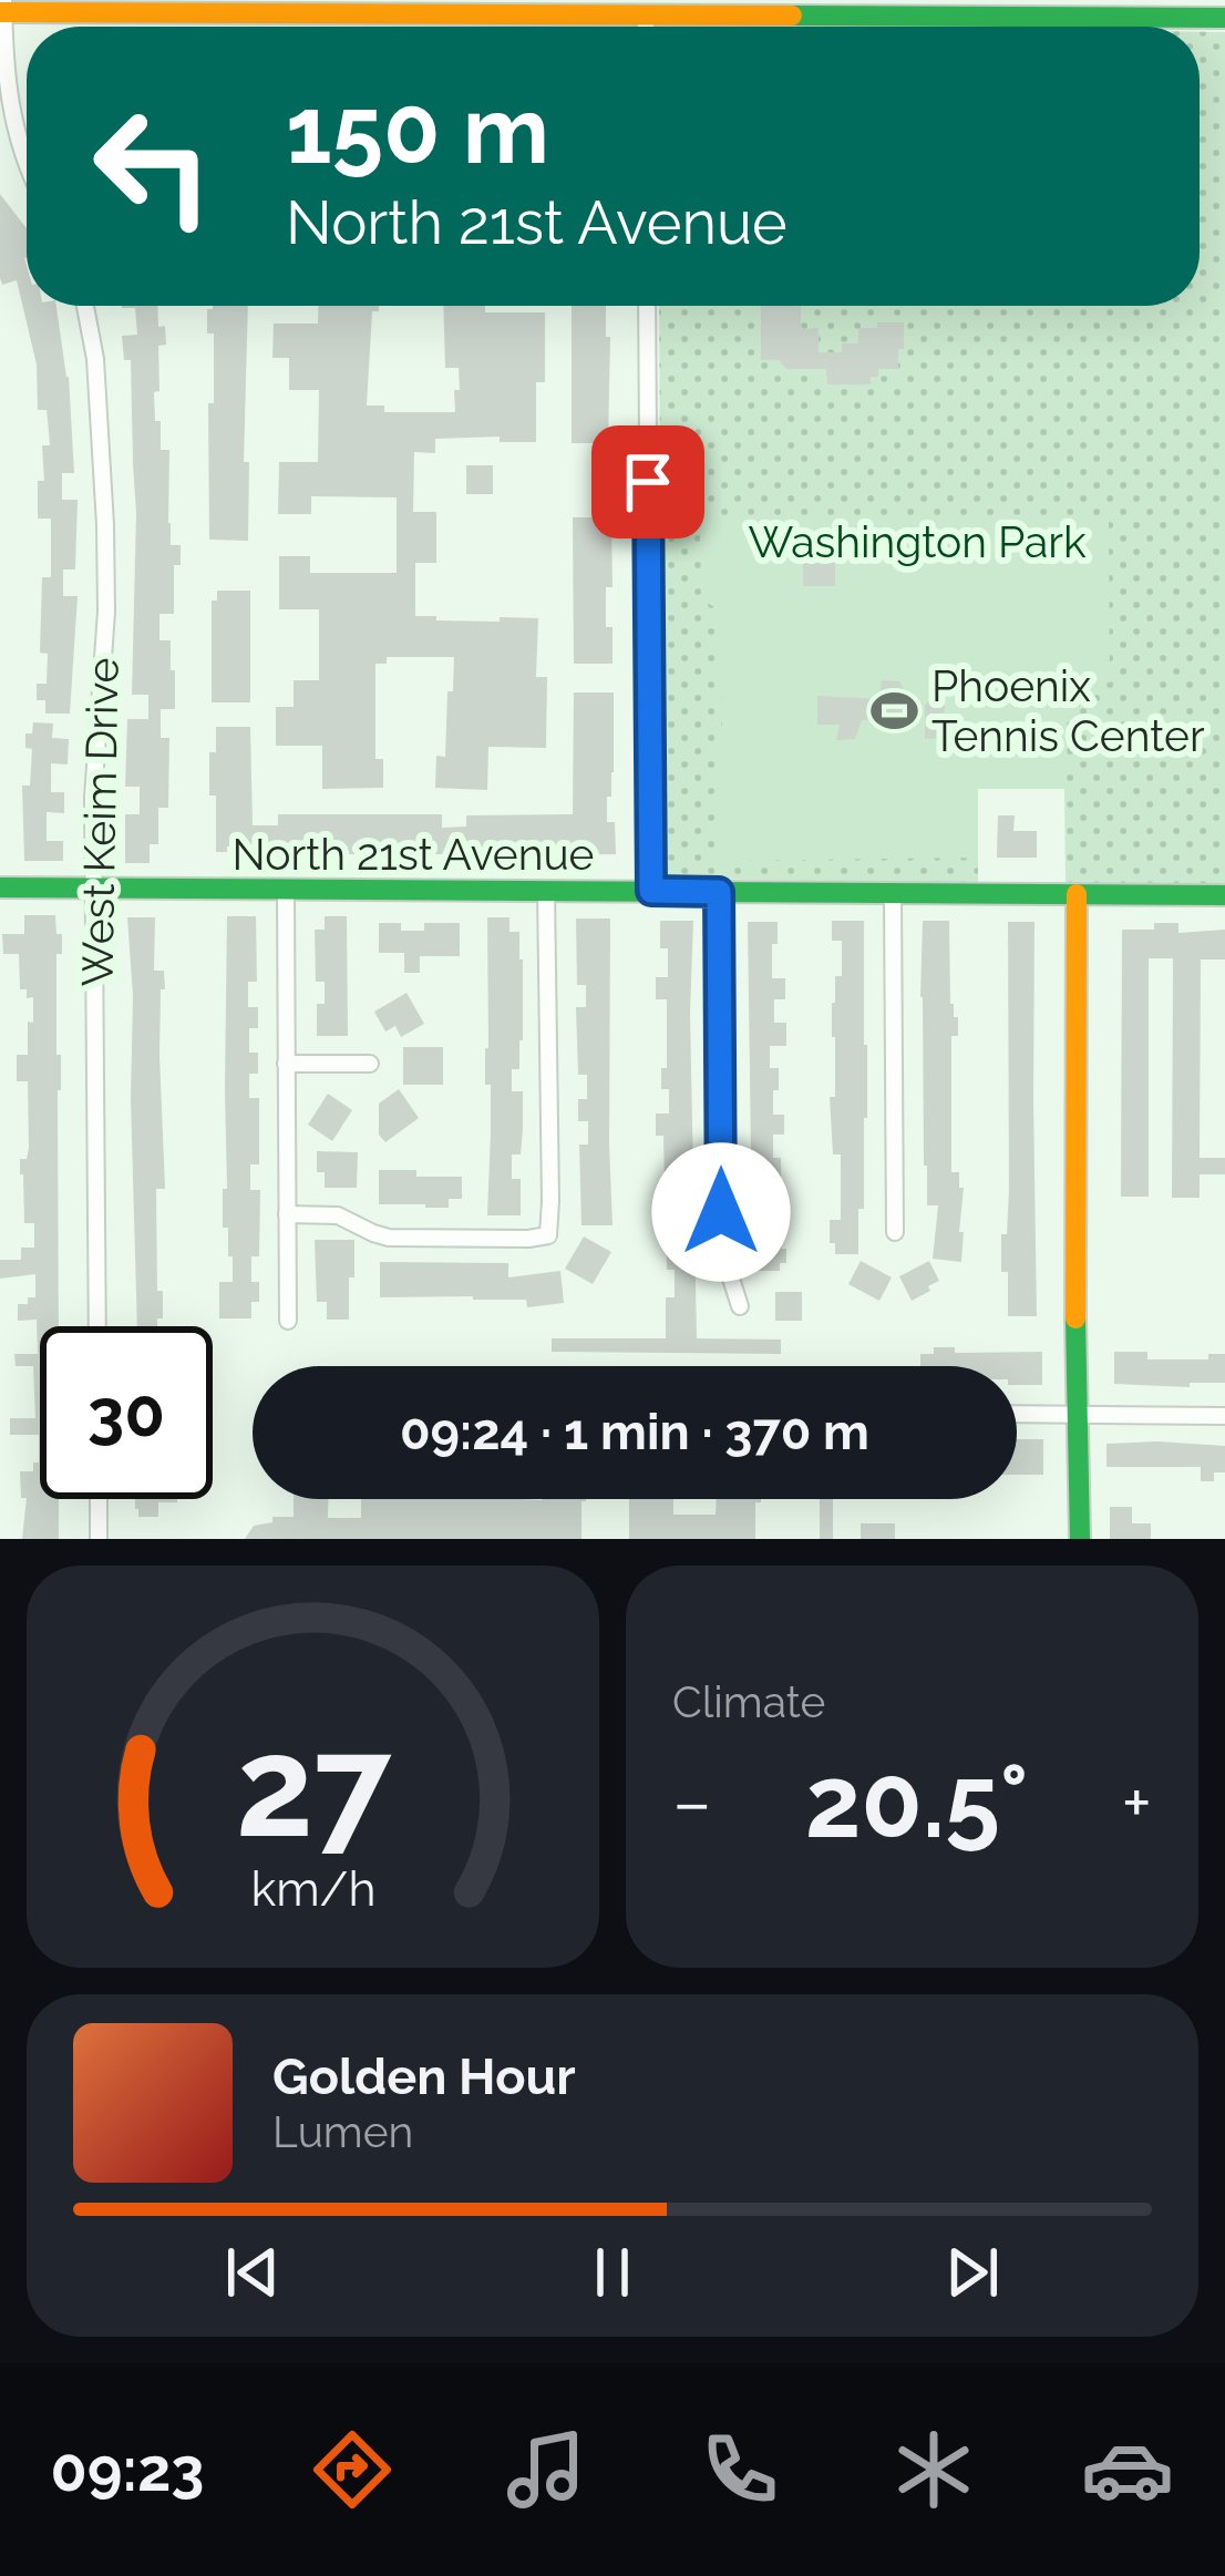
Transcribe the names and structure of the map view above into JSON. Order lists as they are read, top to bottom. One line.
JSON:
{"streets":{"street":["West Keim Drive","North 21st Avenue"]},"crossings":[["West Keim Drive","North 21st Avenue"]],"parks":["Washington Park"],"places":{"sports":["Phoenix Tennis Center"]},"page":{"turn":["150 m","North 21st Avenue"],"limit":"30","trip":"09:24 · 1 min · 370 m","tile":"Climate","heat":["−","20.5°","+"],"song":["Golden Hour","Lumen"],"tabs":"09:23","gauge":["27","km/h"]}}
